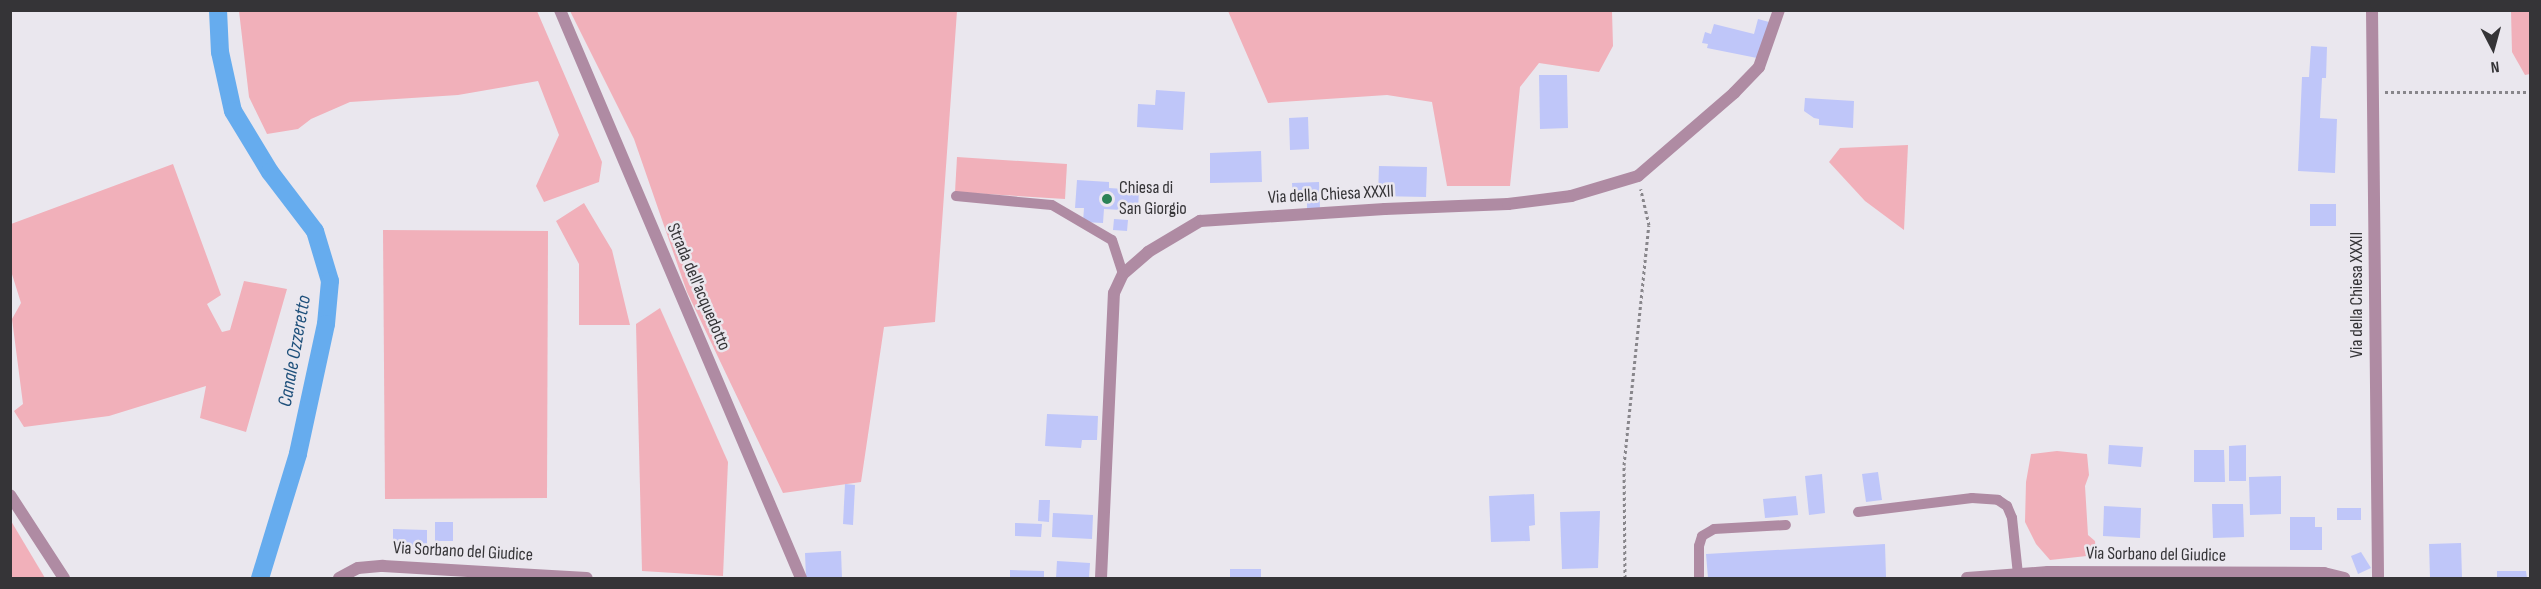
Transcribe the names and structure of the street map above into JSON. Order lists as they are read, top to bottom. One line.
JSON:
{"streets":{"street":["Via della Chiesa XXXII","Strada dell'acquedotto","Via Sorbano del Giudice"]},"water":["Canale Ozzeretto"],"places":["Chiesa di San Giorgio"],"north":"bottom"}
